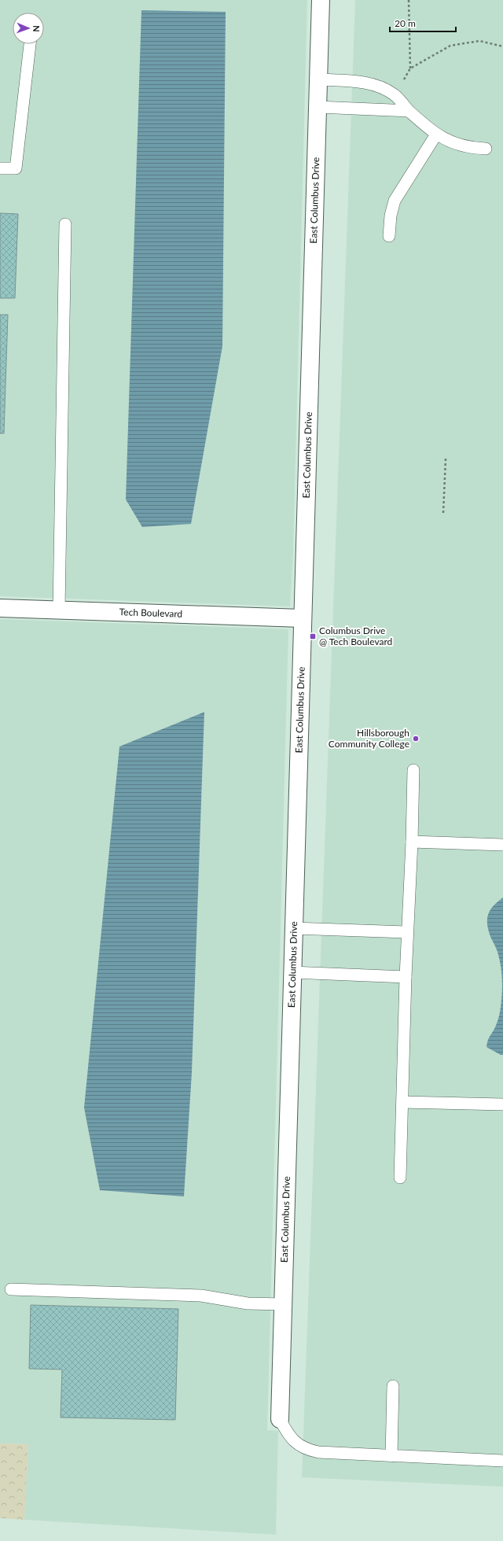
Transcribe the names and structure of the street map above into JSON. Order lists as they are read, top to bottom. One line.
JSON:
{"streets":{"street":["East Columbus Drive","Tech Boulevard"]},"crossings":[["East Columbus Drive","Tech Boulevard"]],"places":{"transit":["Columbus Drive @ Tech Boulevard"],"other":["Hillsborough Community College"]},"scale_bar":"20 m","north":"right"}
